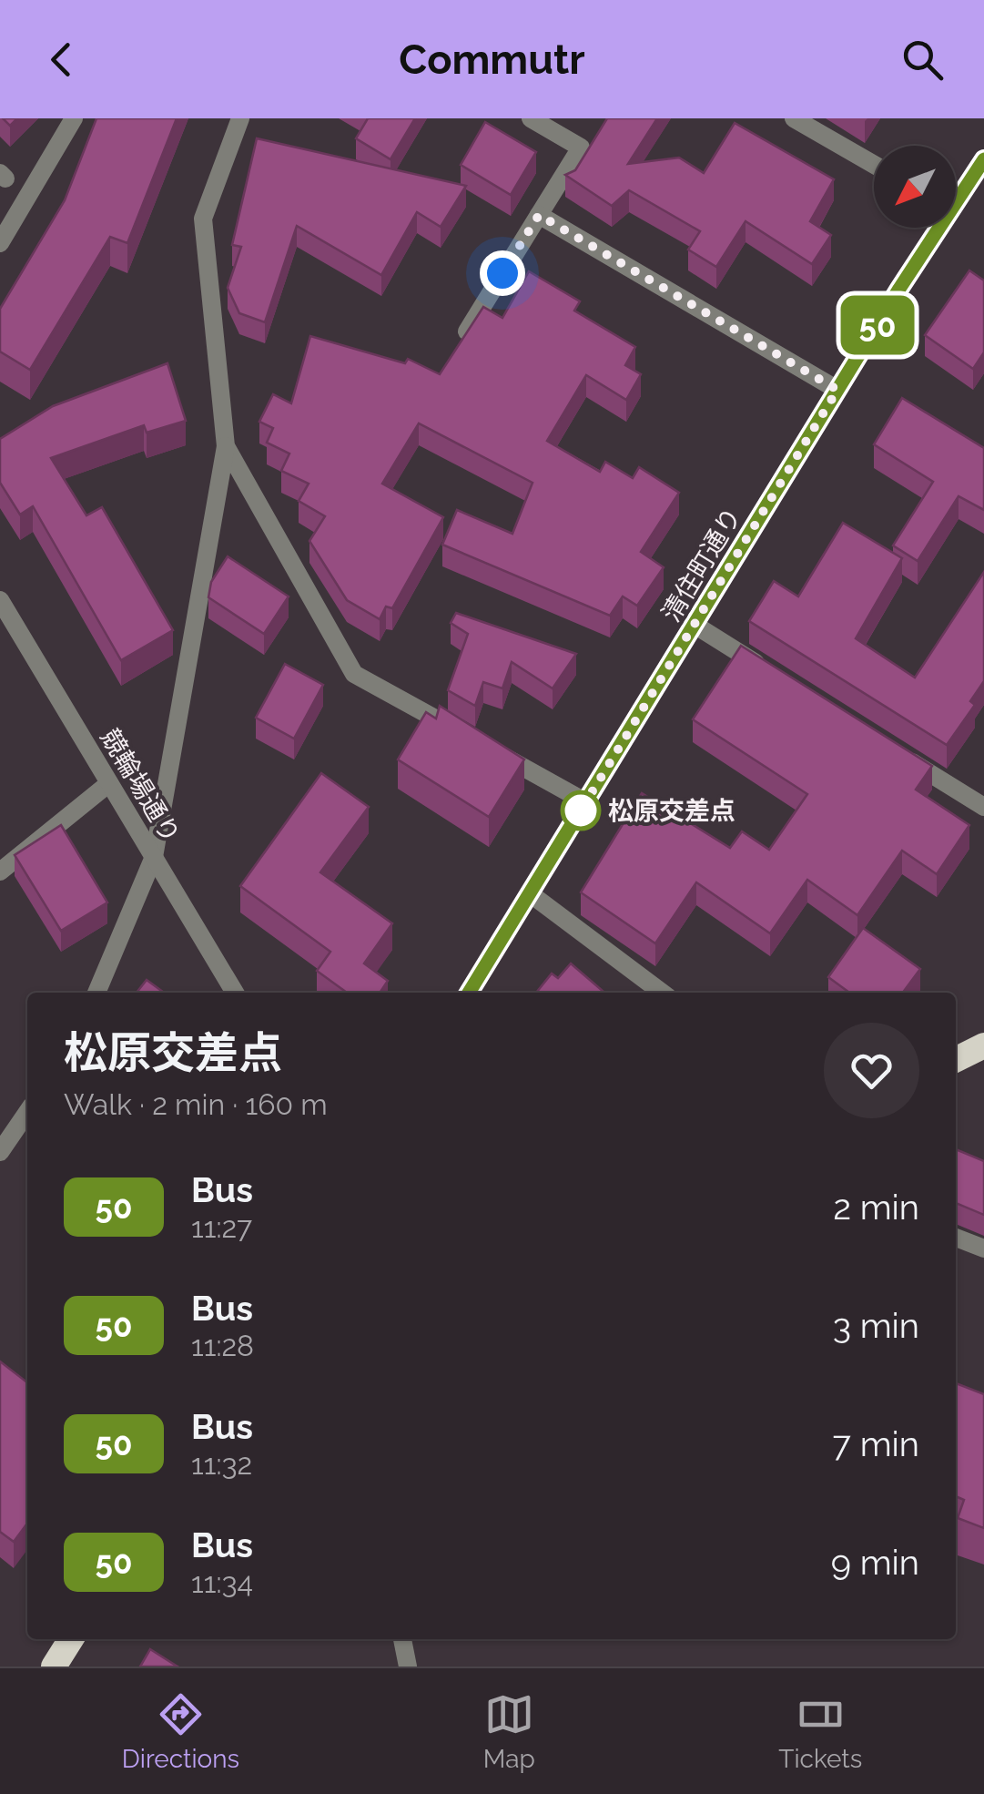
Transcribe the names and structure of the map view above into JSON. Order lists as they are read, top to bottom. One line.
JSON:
{"streets":{"street":["清住町通り","競輪場通り"]},"places":["松原交差点"],"lines":["bus line 50"],"north":"bottom left","page":{"header":"Commutr","on_map":"50","heading":["松原交差点","Walk · 2 min · 160 m"],"list":[{"mark":"50","name":"Bus","note":"11:27","value":"2 min"},{"mark":"50","name":"Bus","note":"11:28","value":"3 min"},{"mark":"50","name":"Bus","note":"11:32","value":"7 min"},{"mark":"50","name":"Bus","note":"11:34","value":"9 min"}],"tabs":["Directions","Map","Tickets"]}}
